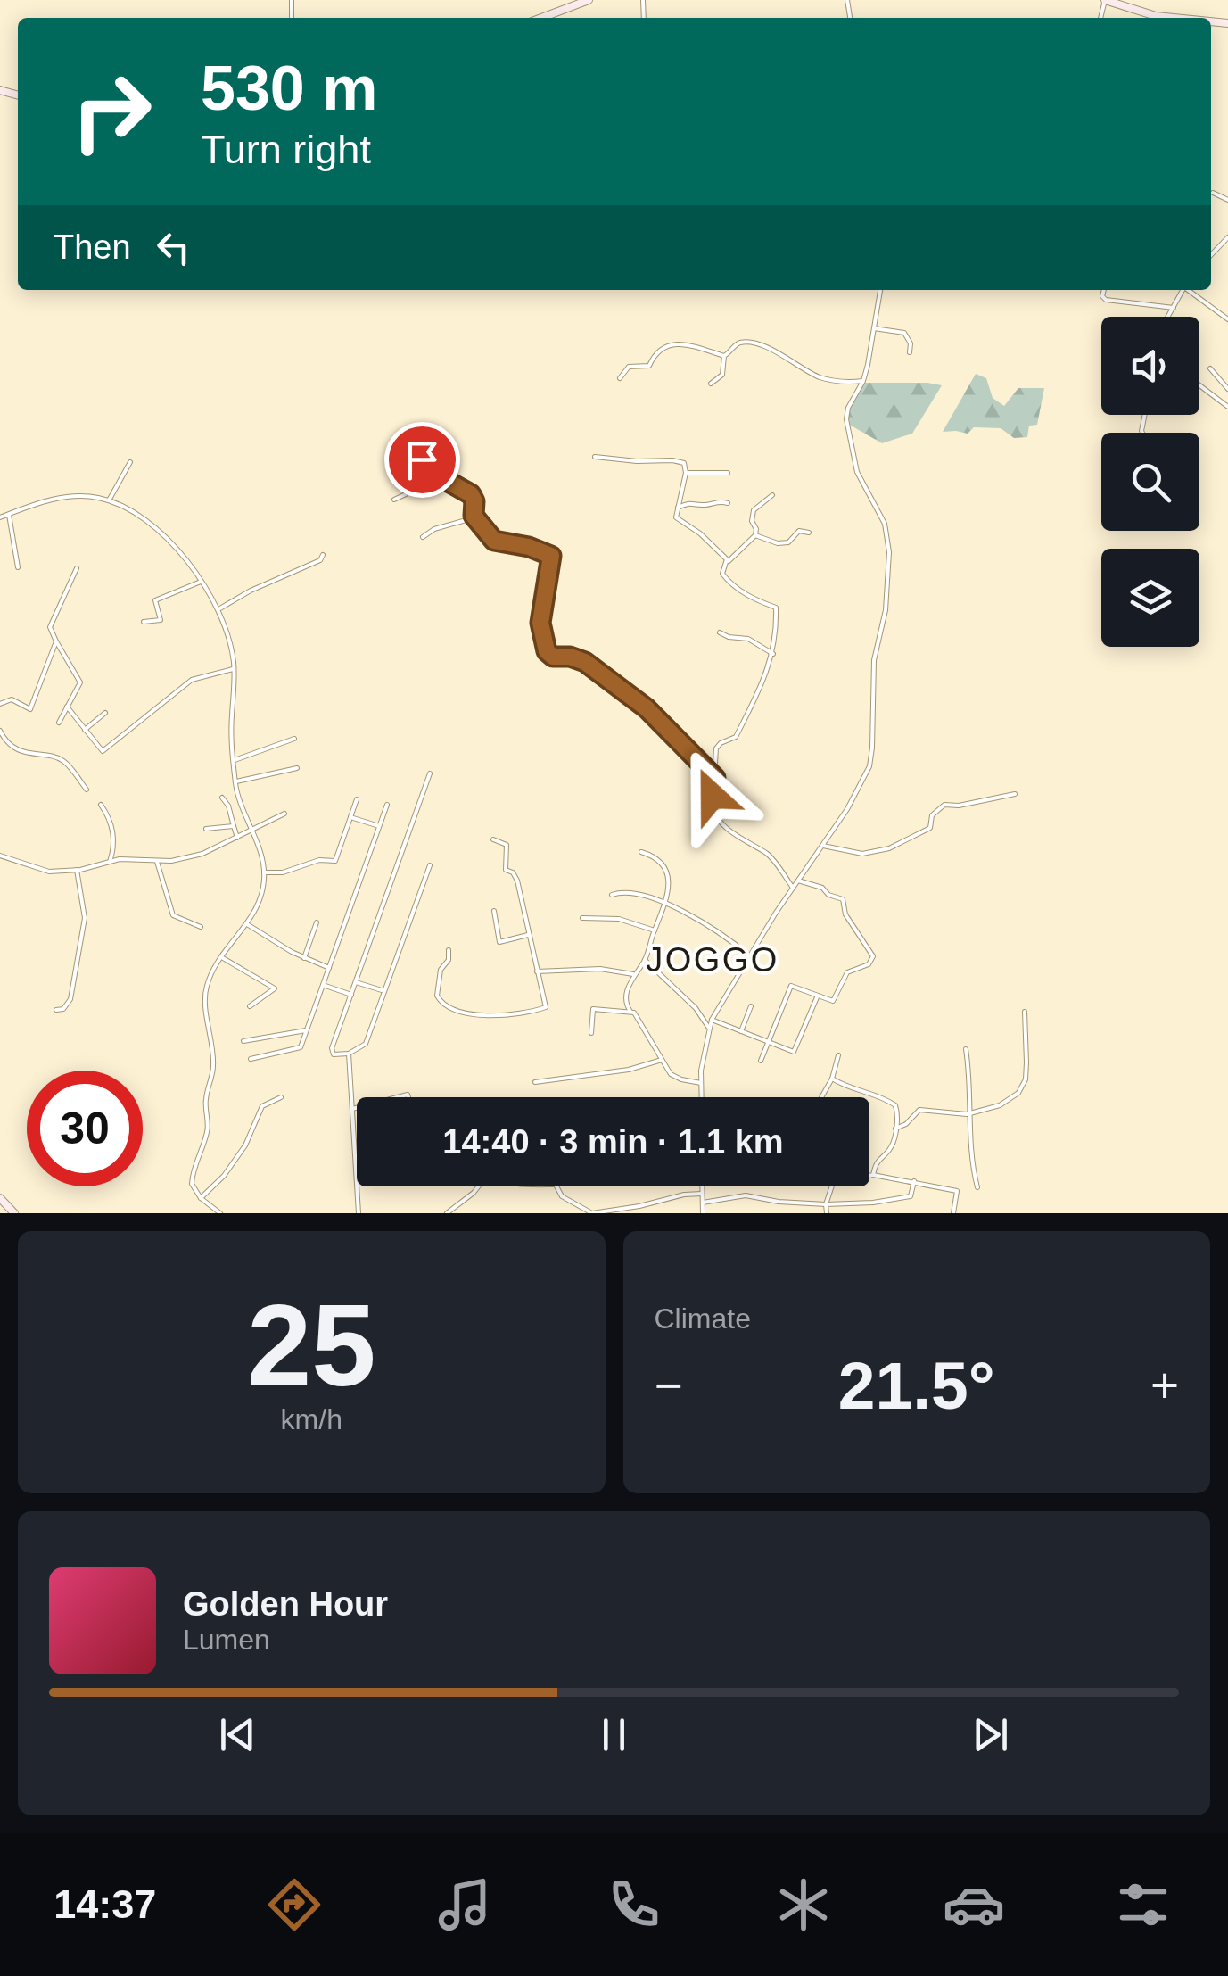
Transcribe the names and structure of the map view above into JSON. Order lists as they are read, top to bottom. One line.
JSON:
{"districts":["JOGGO"],"page":{"turn":["530 m","Turn right"],"then":"Then","limit":"30","trip":"14:40 · 3 min · 1.1 km","tile":[["25","km/h"],"Climate"],"heat":["−","21.5°","+"],"song":["Golden Hour","Lumen"],"tabs":"14:37"}}
